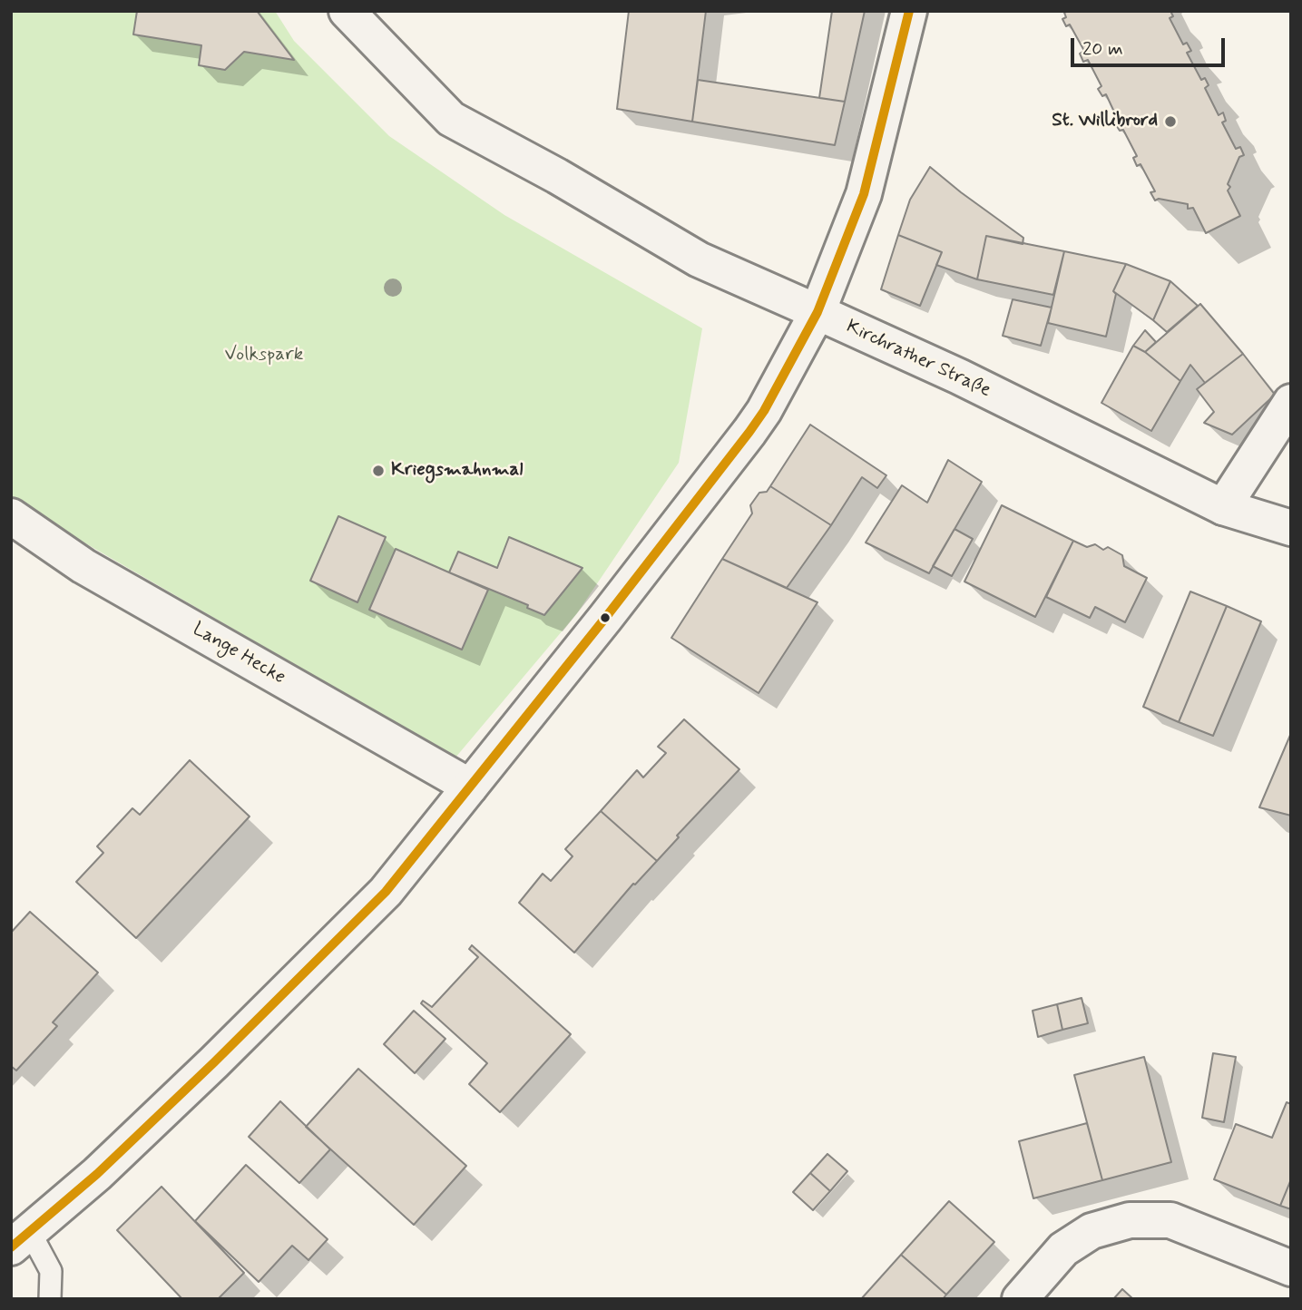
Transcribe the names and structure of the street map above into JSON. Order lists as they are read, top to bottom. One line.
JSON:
{"streets":{"main road":["Kirchrather Straße","Lange Hecke"]},"parks":["Volkspark"],"places":["St. Willibrord","Kriegsmahnmal"],"scale_bar":"20 m"}
